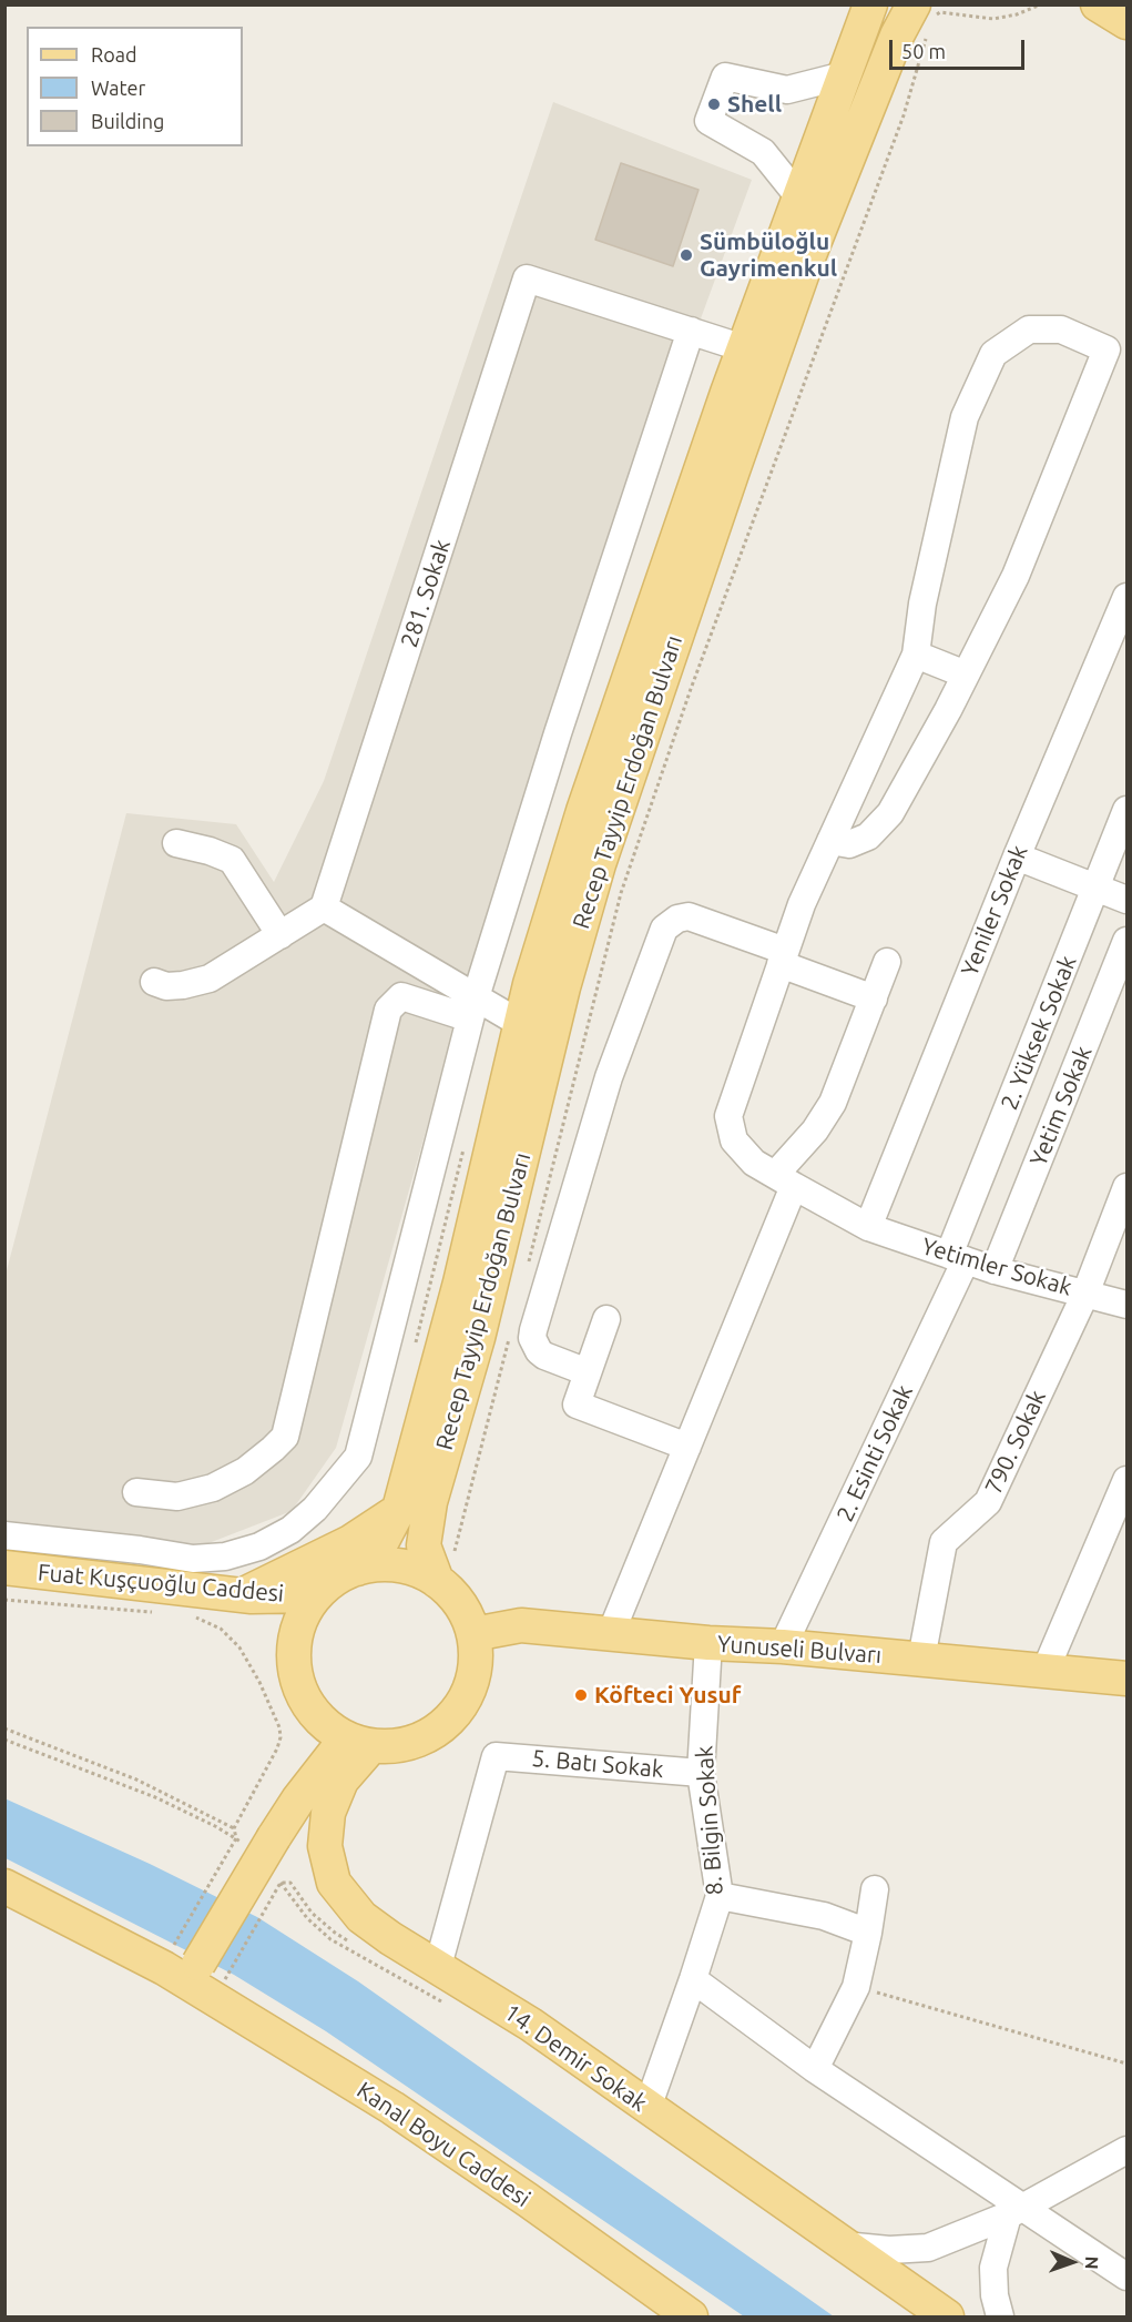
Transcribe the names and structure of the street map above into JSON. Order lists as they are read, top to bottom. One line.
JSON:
{"streets":{"main road":["Recep Tayyip Erdoğan Bulvarı","Fuat Kuşçuoğlu Caddesi","Yunuseli Bulvarı","14. Demir Sokak","Kanal Boyu Caddesi"],"street":["281. Sokak","Yeniler Sokak","2. Yüksek Sokak","Yetim Sokak","Yetimler Sokak","790. Sokak","2. Esinti Sokak","5. Batı Sokak","8. Bilgin Sokak"]},"crossings":[["281. Sokak","Recep Tayyip Erdoğan Bulvarı"],["Recep Tayyip Erdoğan Bulvarı","Fuat Kuşçuoğlu Caddesi"],["Recep Tayyip Erdoğan Bulvarı","Yunuseli Bulvarı"],["Recep Tayyip Erdoğan Bulvarı","14. Demir Sokak"],["Yeniler Sokak","Yetimler Sokak"],["2. Yüksek Sokak","Yetimler Sokak"],["2. Yüksek Sokak","2. Esinti Sokak"],["Yetim Sokak","Yetimler Sokak"],["Yetimler Sokak","790. Sokak"],["Yetimler Sokak","2. Esinti Sokak"],["790. Sokak","Yunuseli Bulvarı"],["2. Esinti Sokak","Yunuseli Bulvarı"],["Fuat Kuşçuoğlu Caddesi","Yunuseli Bulvarı"],["Fuat Kuşçuoğlu Caddesi","14. Demir Sokak"],["Yunuseli Bulvarı","8. Bilgin Sokak"],["Yunuseli Bulvarı","14. Demir Sokak"],["5. Batı Sokak","8. Bilgin Sokak"],["5. Batı Sokak","14. Demir Sokak"],["8. Bilgin Sokak","14. Demir Sokak"]],"places":["Shell","Sümbüloğlu Gayrimenkul","Köfteci Yusuf"],"legend":["Road","Water","Building"],"scale_bar":"50 m","north":"right"}
